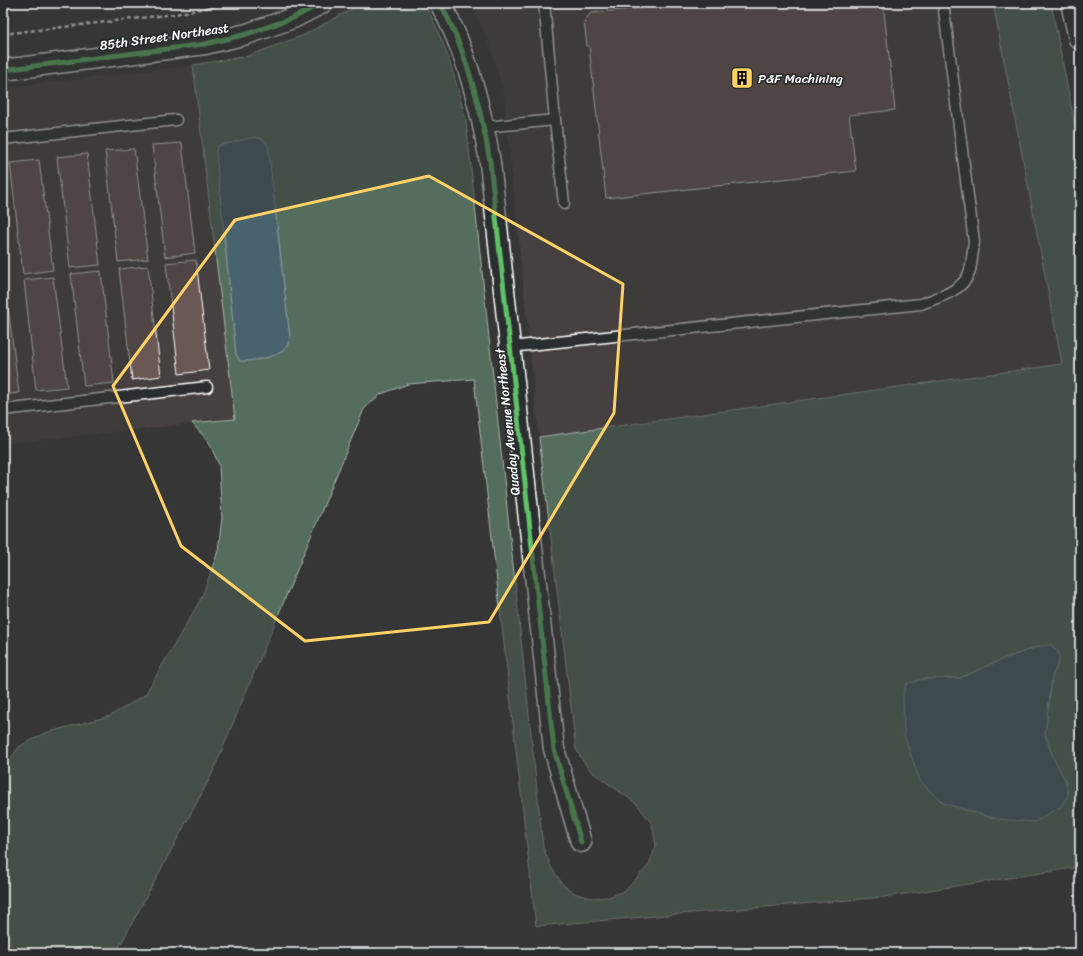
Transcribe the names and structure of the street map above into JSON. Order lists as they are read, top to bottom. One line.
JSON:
{"streets":{"street":["85th Street Northeast","Quaday Avenue Northeast"]},"places":{"building":["P&F Machining"]}}
